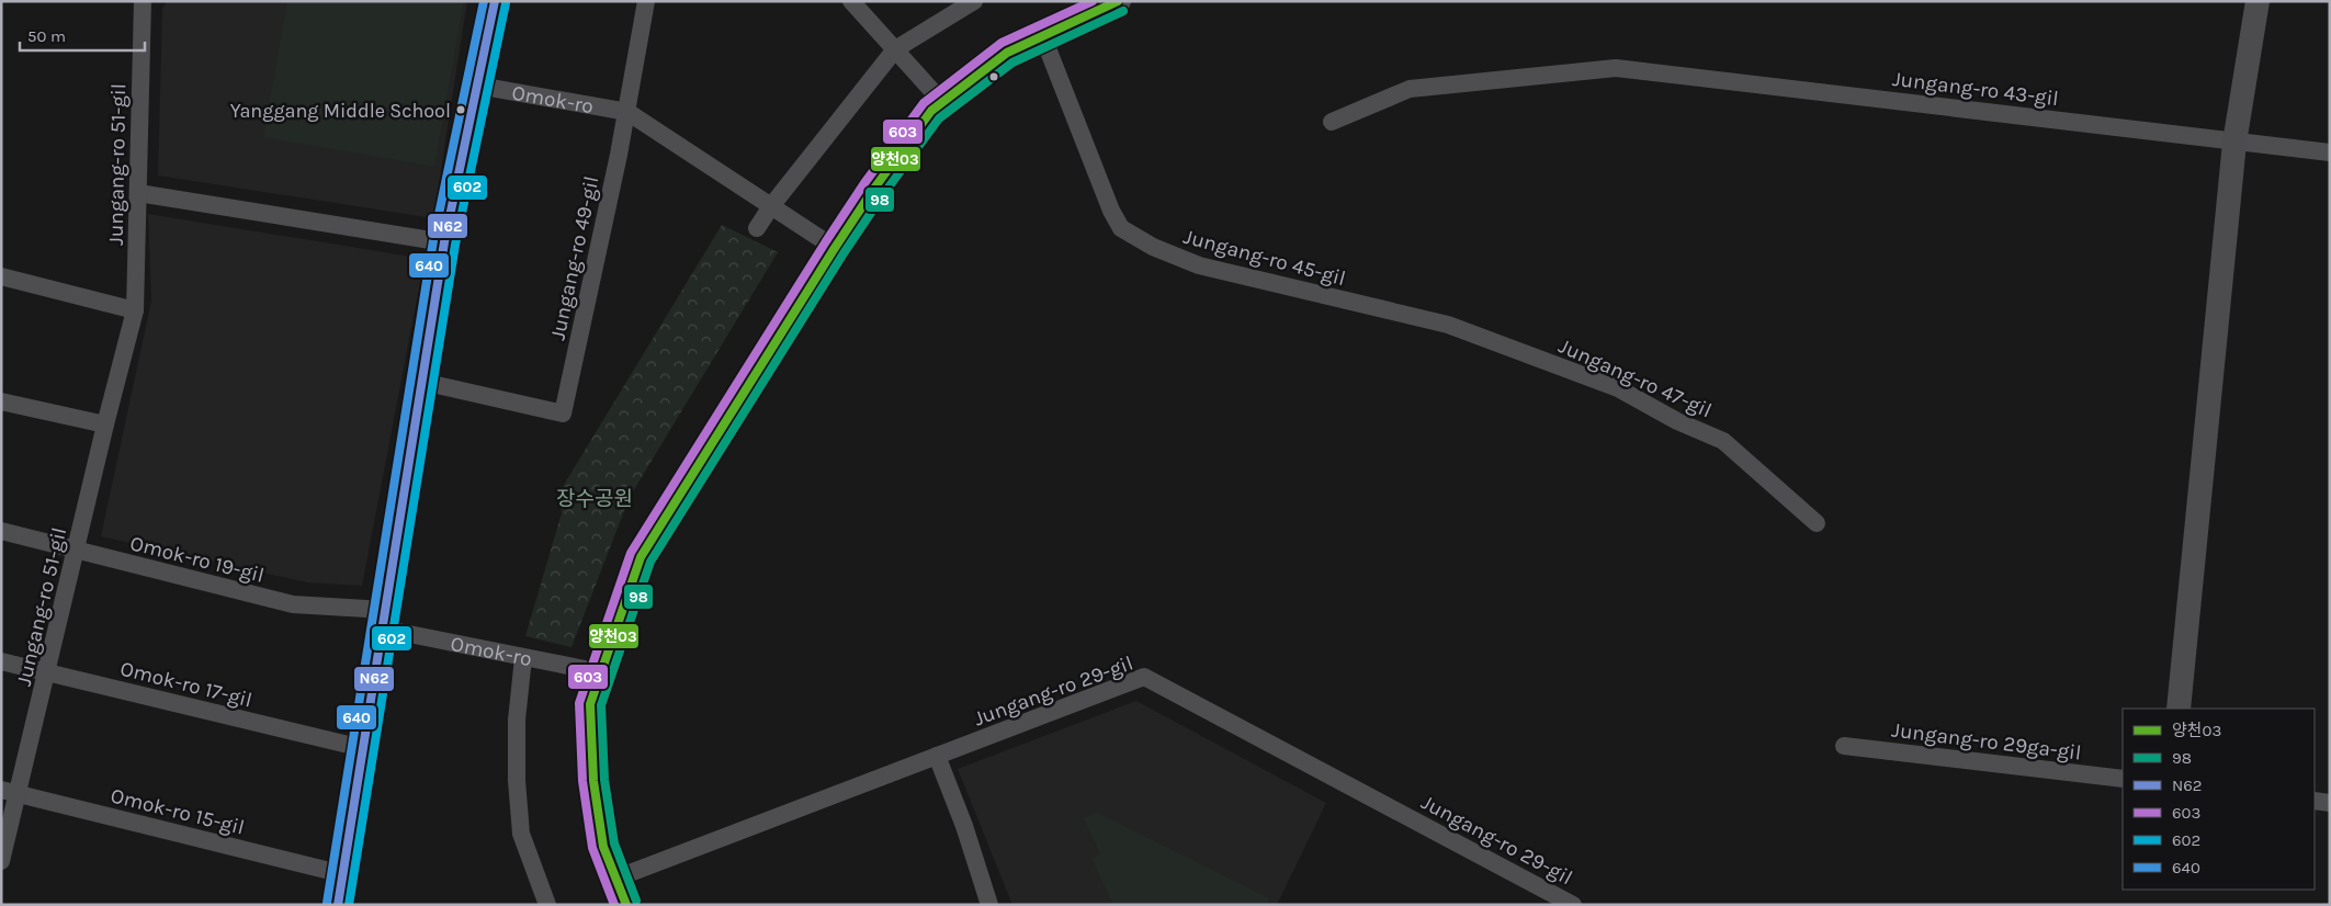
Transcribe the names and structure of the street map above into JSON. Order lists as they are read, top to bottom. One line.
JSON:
{"streets":{"street":["Jungang-ro 43-gil","Omok-ro","Jungang-ro 51-gil","Jungang-ro 45-gil","Jungang-ro 49-gil","Jungang-ro 47-gil","Omok-ro 19-gil","Omok-ro 17-gil","Jungang-ro 29-gil","Jungang-ro 29ga-gil","Omok-ro 15-gil"]},"crossings":[["Omok-ro","Jungang-ro 49-gil"],["Omok-ro","Omok-ro 19-gil"],["Jungang-ro 51-gil","Omok-ro 19-gil"],["Jungang-ro 51-gil","Omok-ro 17-gil"],["Jungang-ro 51-gil","Omok-ro 15-gil"],["Jungang-ro 45-gil","Jungang-ro 47-gil"]],"parks":["장수공원"],"places":["Yanggang Middle School"],"lines":["transit line 양천03","transit line N62","transit line 603","transit line 640","transit line 602","transit line 98"],"legend":["양천03","98","N62","603","602","640"],"scale_bar":"50 m"}
